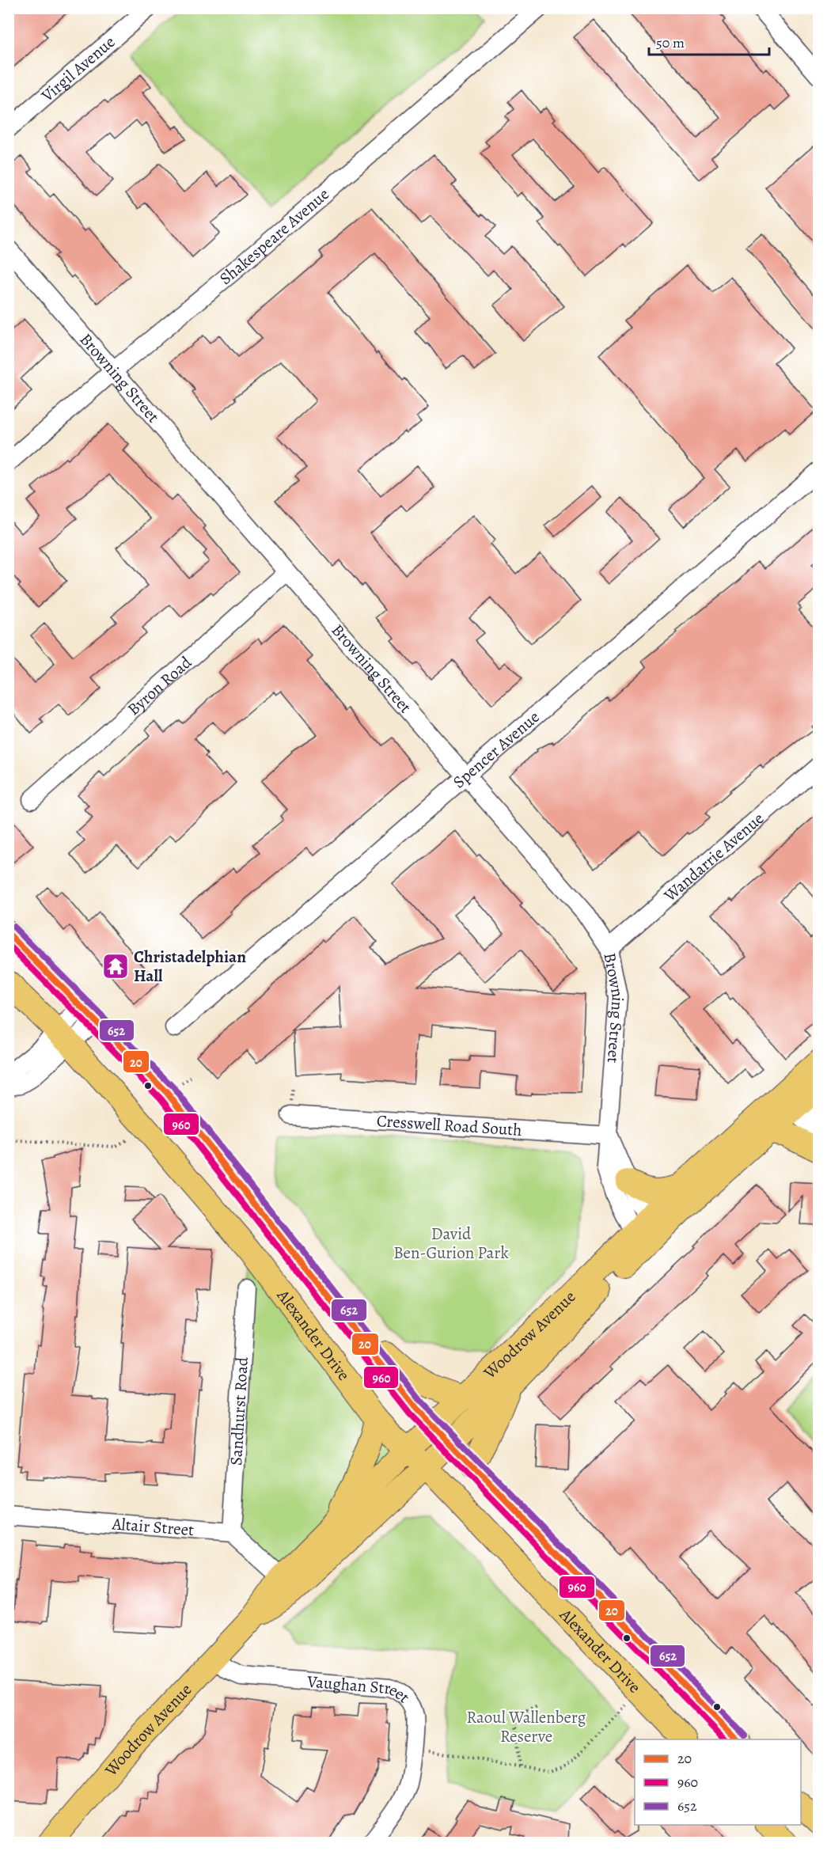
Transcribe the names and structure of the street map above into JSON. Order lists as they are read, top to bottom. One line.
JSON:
{"streets":{"main road":["Alexander Drive","Woodrow Avenue"],"street":["Virgil Avenue","Shakespeare Avenue","Browning Street","Byron Road","Spencer Avenue","Wandarrie Avenue","Cresswell Road South","Sandhurst Road","Altair Street","Vaughan Street"]},"crossings":[["Shakespeare Avenue","Browning Street"],["Browning Street","Byron Road"],["Browning Street","Spencer Avenue"],["Browning Street","Wandarrie Avenue"],["Browning Street","Cresswell Road South"],["Browning Street","Woodrow Avenue"],["Alexander Drive","Woodrow Avenue"],["Woodrow Avenue","Vaughan Street"],["Sandhurst Road","Altair Street"]],"parks":["David Ben-Gurion Park","Raoul Wallenberg Reserve"],"places":{"temple":["Christadelphian Hall"]},"lines":["transit line 652","transit line 20","transit line 960"],"legend":["20","960","652"],"scale_bar":"50 m"}
